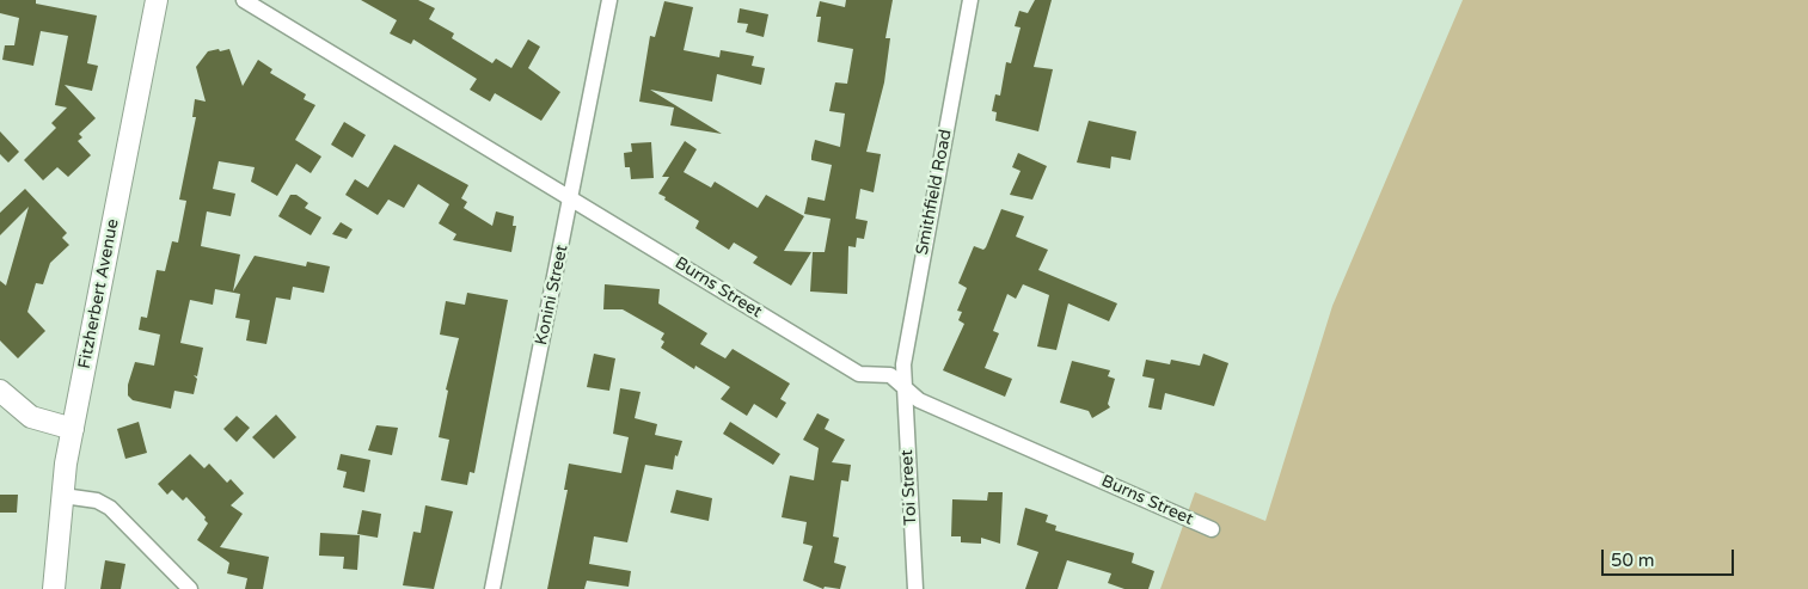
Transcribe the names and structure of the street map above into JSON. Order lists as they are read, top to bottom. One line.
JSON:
{"streets":{"main road":["Fitzherbert Avenue"],"street":["Smithfield Road","Burns Street","Konini Street","Toi Street"]},"crossings":[["Smithfield Road","Burns Street"],["Smithfield Road","Toi Street"],["Burns Street","Konini Street"],["Burns Street","Toi Street"]],"scale_bar":"50 m"}
